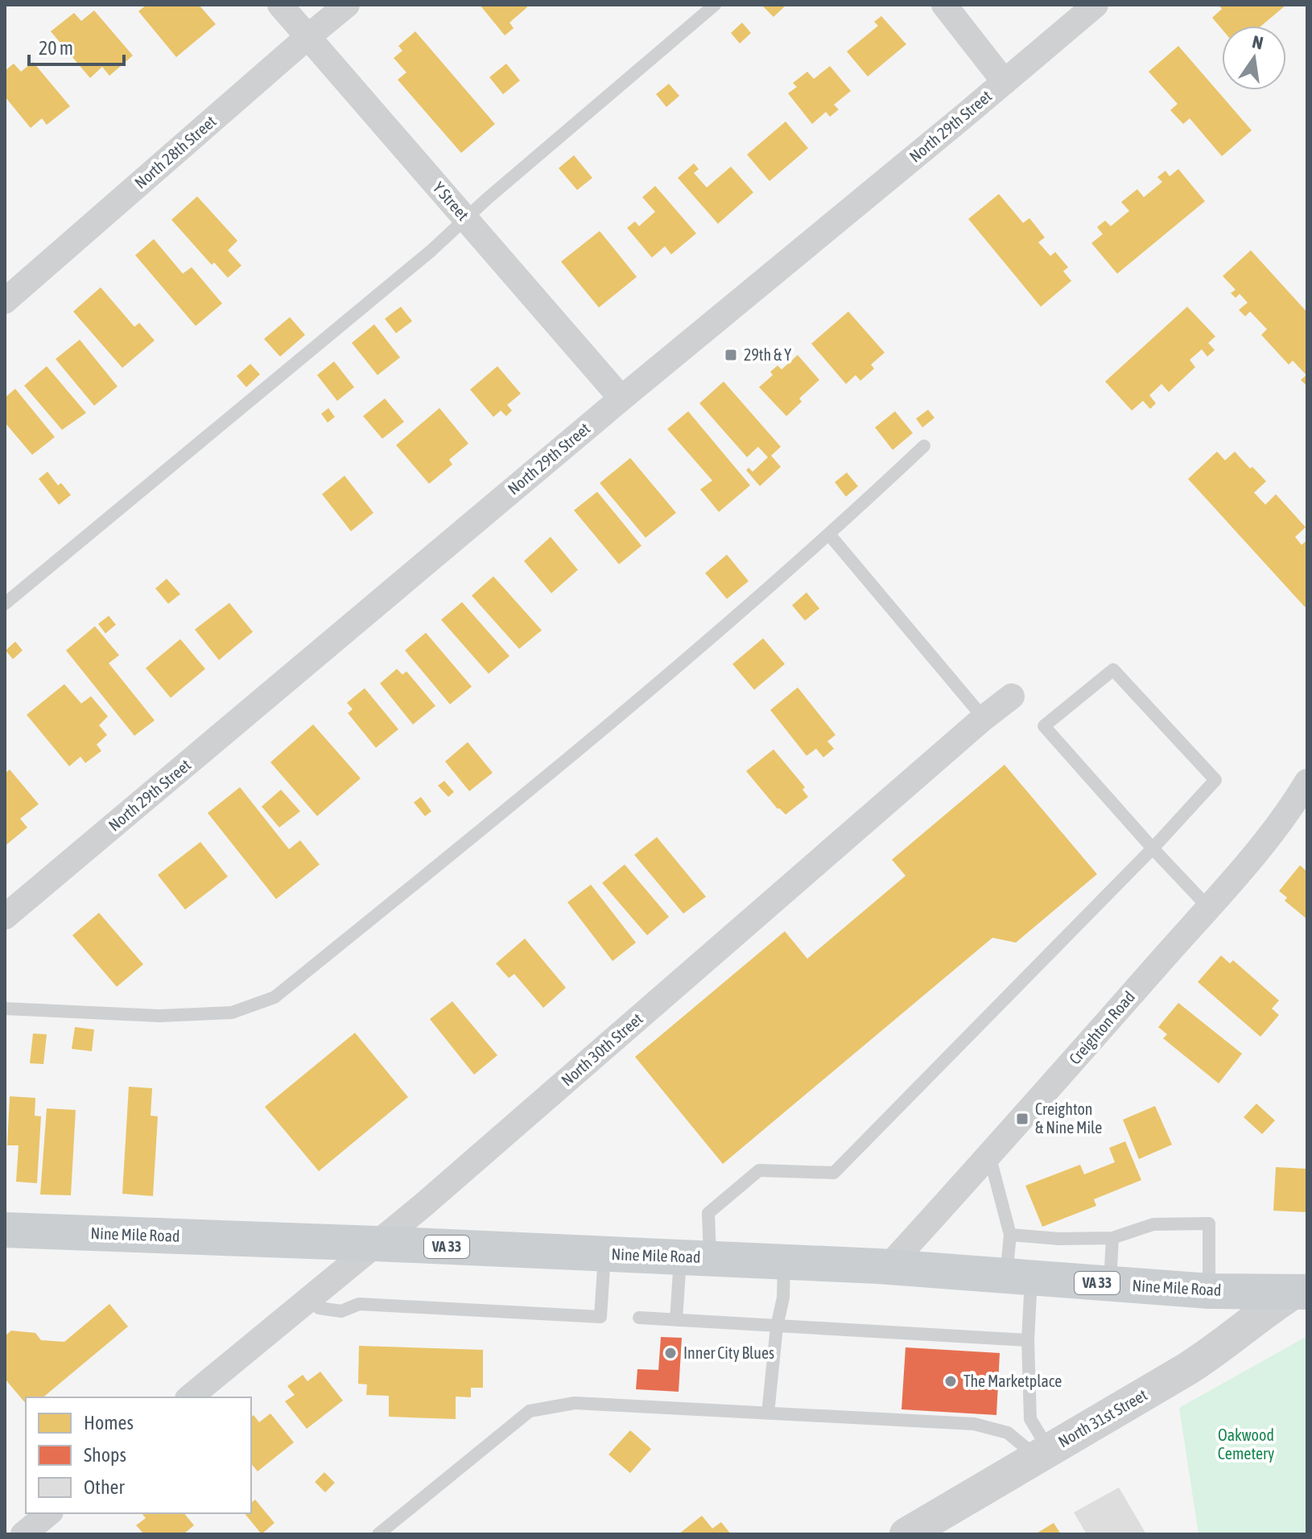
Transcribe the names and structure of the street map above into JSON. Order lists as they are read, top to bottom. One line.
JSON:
{"streets":{"main road":["Nine Mile Road","VA 33"],"street":["North 29th Street","North 28th Street","Y Street","Creighton Road","North 30th Street","North 31st Street"]},"crossings":[["North 29th Street","Y Street"],["North 28th Street","Y Street"],["Creighton Road","Nine Mile Road"],["North 30th Street","Nine Mile Road"],["Nine Mile Road","North 31st Street"]],"parks":["Oakwood Cemetery"],"places":{"transit":["29th & Y","Creighton & Nine Mile"],"other":["Inner City Blues","The Marketplace"]},"legend":["Homes","Shops","Other"],"scale_bar":"20 m","north":"top"}
